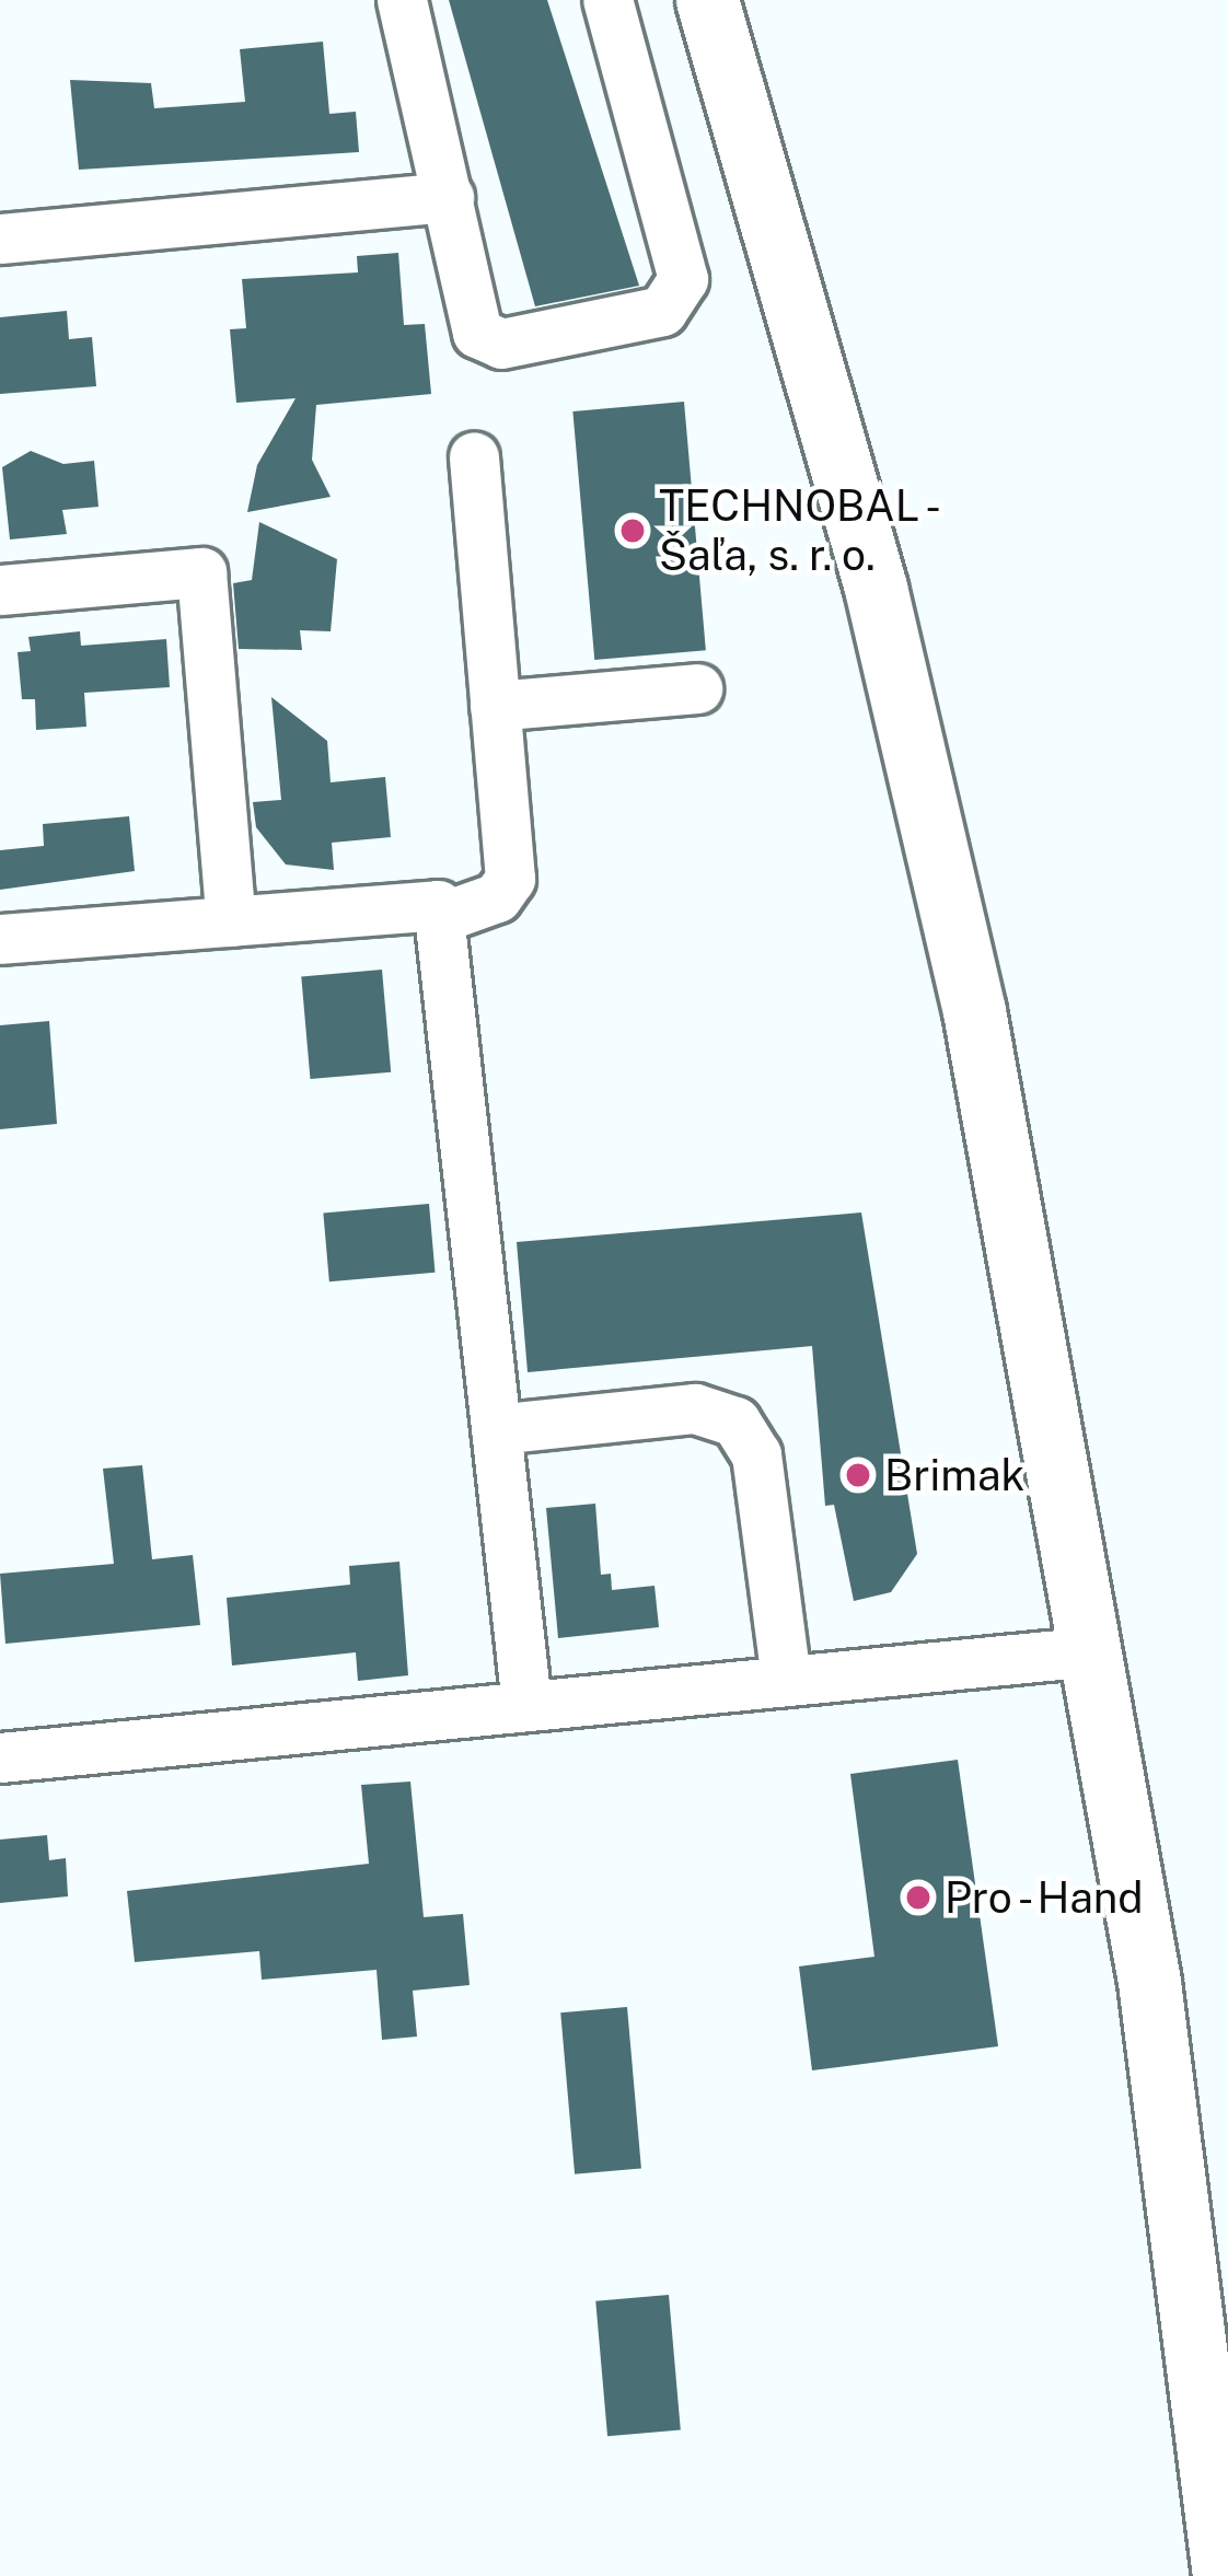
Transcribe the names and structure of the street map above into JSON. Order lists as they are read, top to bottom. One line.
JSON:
{"places":["TECHNOBAL - Šaľa, s. r. o.","Brimak","Pro - Hand"]}
